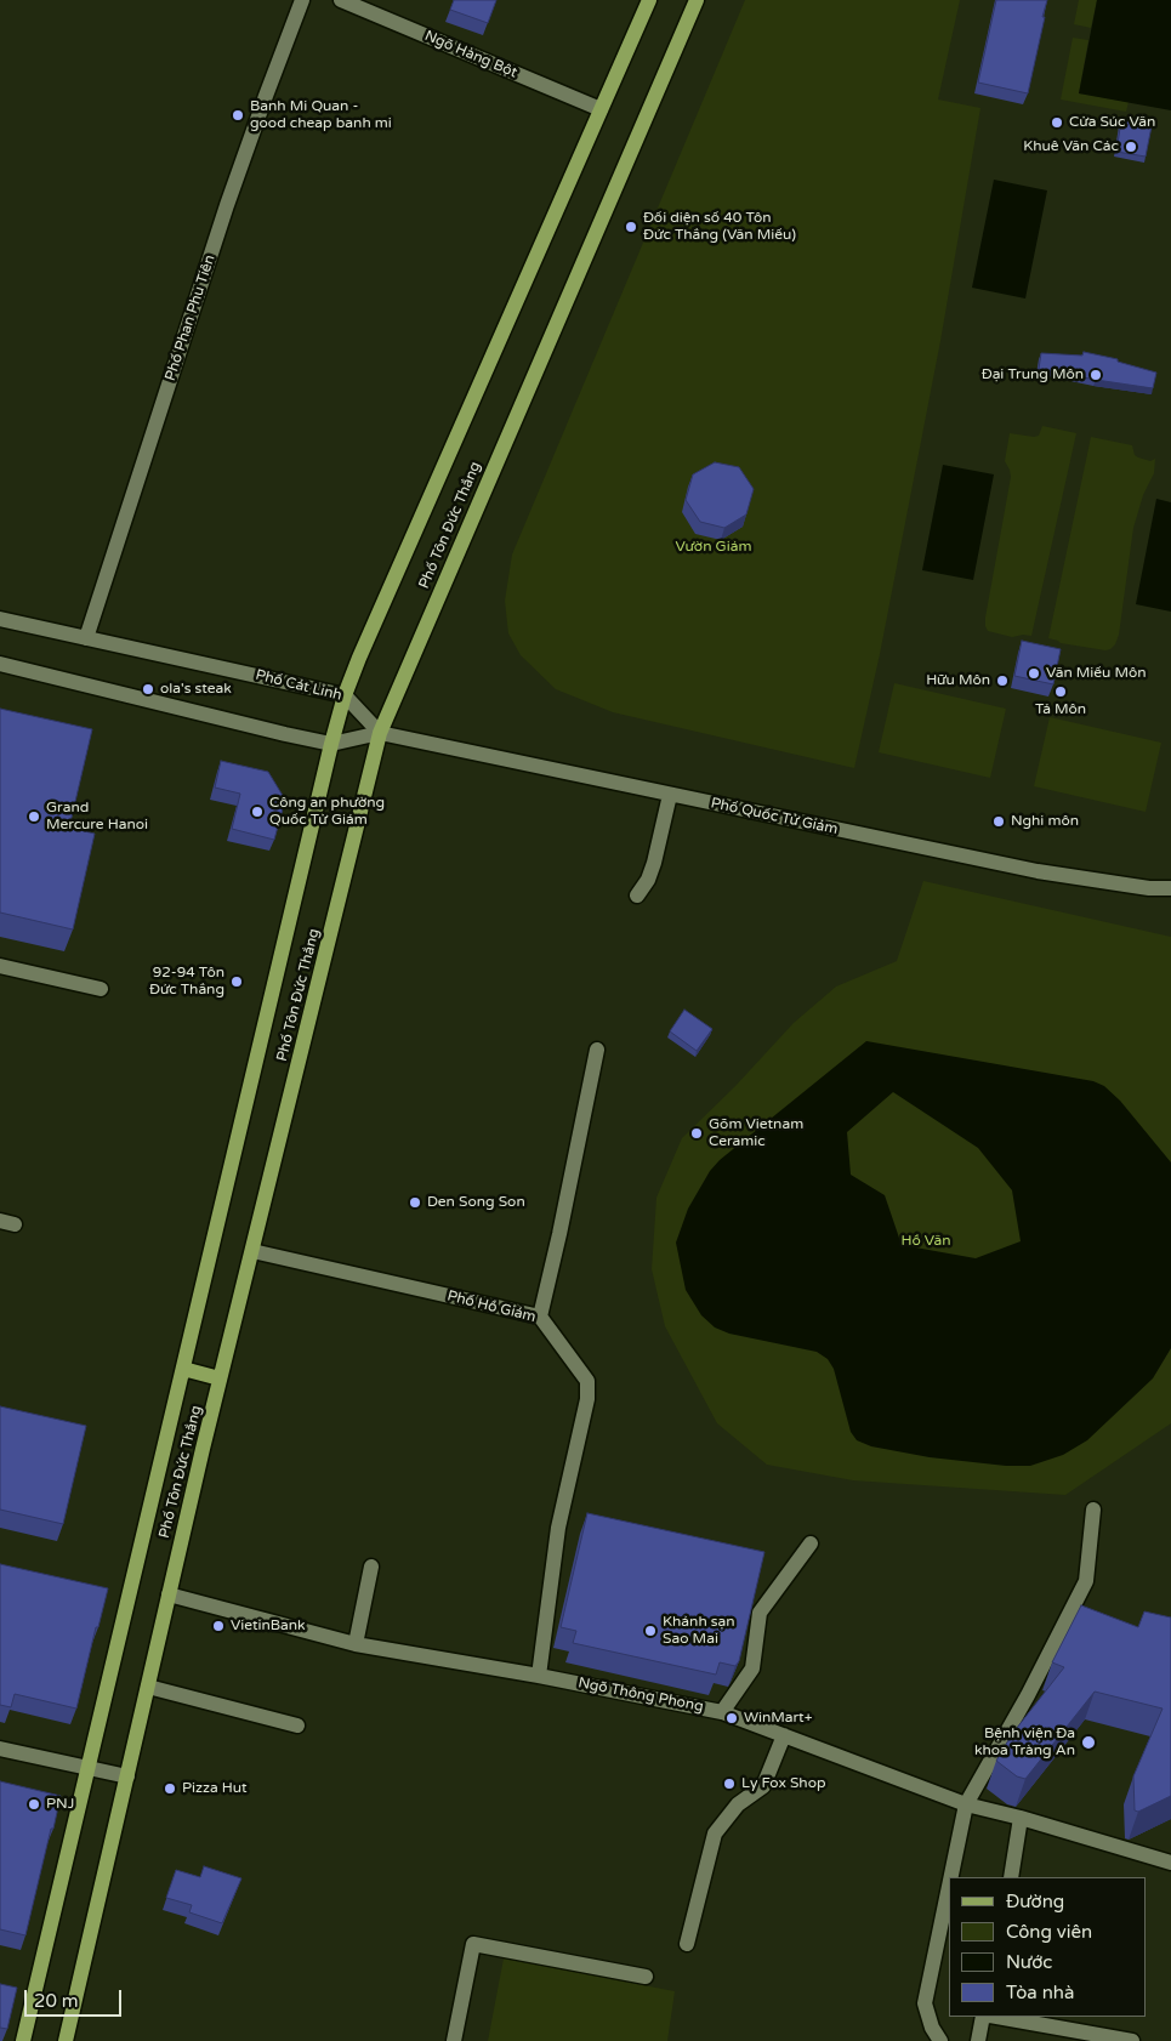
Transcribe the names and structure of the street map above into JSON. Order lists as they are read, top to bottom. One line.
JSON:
{"streets":{"main road":["Phố Tôn Đức Thắng"],"street":["Ngõ Hàng Bột","Phố Phan Phu Tiên","Phố Cát Linh","Phố Quốc Tử Giám","Phố Hồ Giám","Ngõ Thông Phong"]},"crossings":[["Ngõ Hàng Bột","Phố Tôn Đức Thắng"],["Phố Phan Phu Tiên","Phố Cát Linh"],["Phố Tôn Đức Thắng","Phố Cát Linh"],["Phố Tôn Đức Thắng","Phố Quốc Tử Giám"],["Phố Tôn Đức Thắng","Phố Hồ Giám"],["Phố Tôn Đức Thắng","Ngõ Thông Phong"],["Phố Cát Linh","Phố Quốc Tử Giám"],["Phố Hồ Giám","Ngõ Thông Phong"]],"parks":["Vườn Giám","Hồ Văn"],"places":["Banh Mi Quan - good cheap banh mi","Cửa Súc Văn","Khuê Văn Các","Đối diện số 40 Tôn Đức Thắng (Văn Miếu)","Đại Trung Môn","Văn Miếu Môn","Hữu Môn","ola's steak","Tả Môn","Công an phường Quốc Tử Giám","Grand Mercure Hanoi","Nghi môn","92-94 Tôn Đức Thắng","Gõm Vietnam Ceramic","Den Song Son","VietinBank","Khánh sạn Sao Mai","WinMart+","Bệnh viện Đa khoa Tràng An","Ly Fox Shop","Pizza Hut","PNJ"],"legend":["Đường","Công viên","Nước","Tòa nhà"],"scale_bar":"20 m"}
